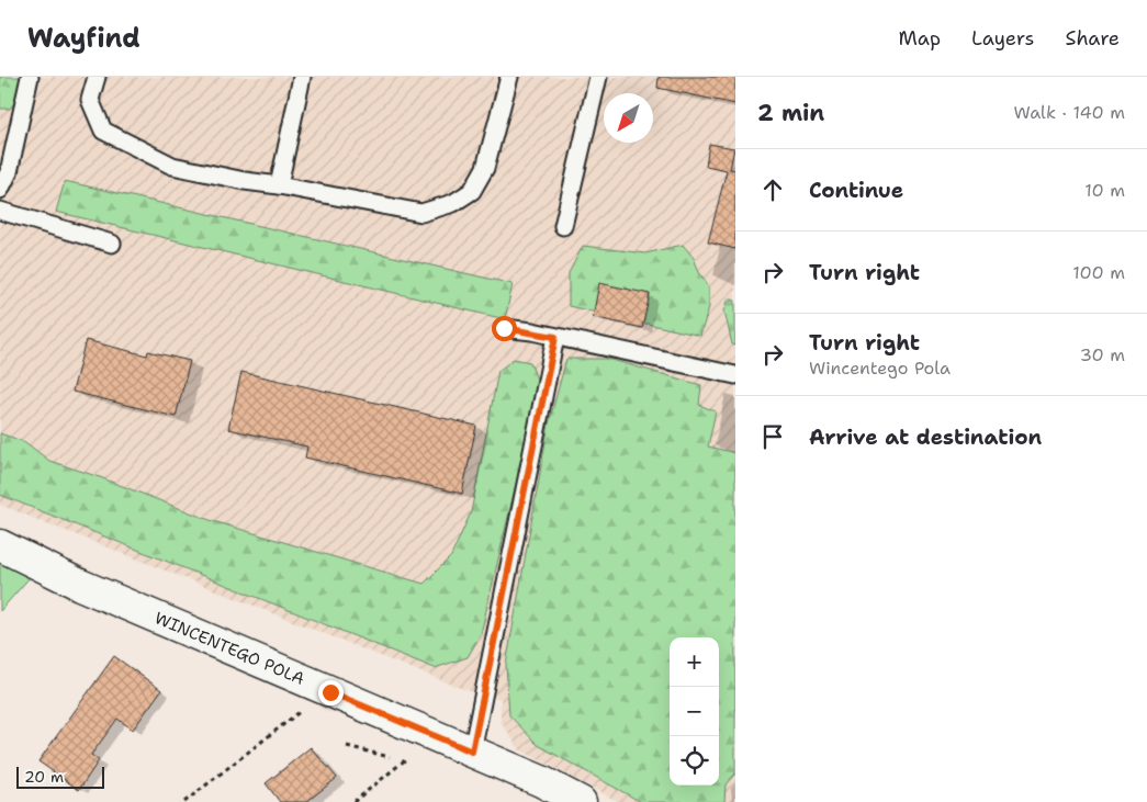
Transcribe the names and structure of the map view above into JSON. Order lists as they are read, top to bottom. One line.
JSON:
{"streets":{"street":["WINCENTEGO POLA"]},"scale_bar":"20 m","north":"bottom left","page":{"header":"Wayfind","nav":["Map","Layers","Share"],"heading":["2 min","Walk · 140 m"],"list":[["Continue","10 m"],["Turn right","100 m"],["Turn right","Wincentego Pola","30 m"],"Arrive at destination"],"map_buttons":["+","−"],"scale":"20 m"}}
